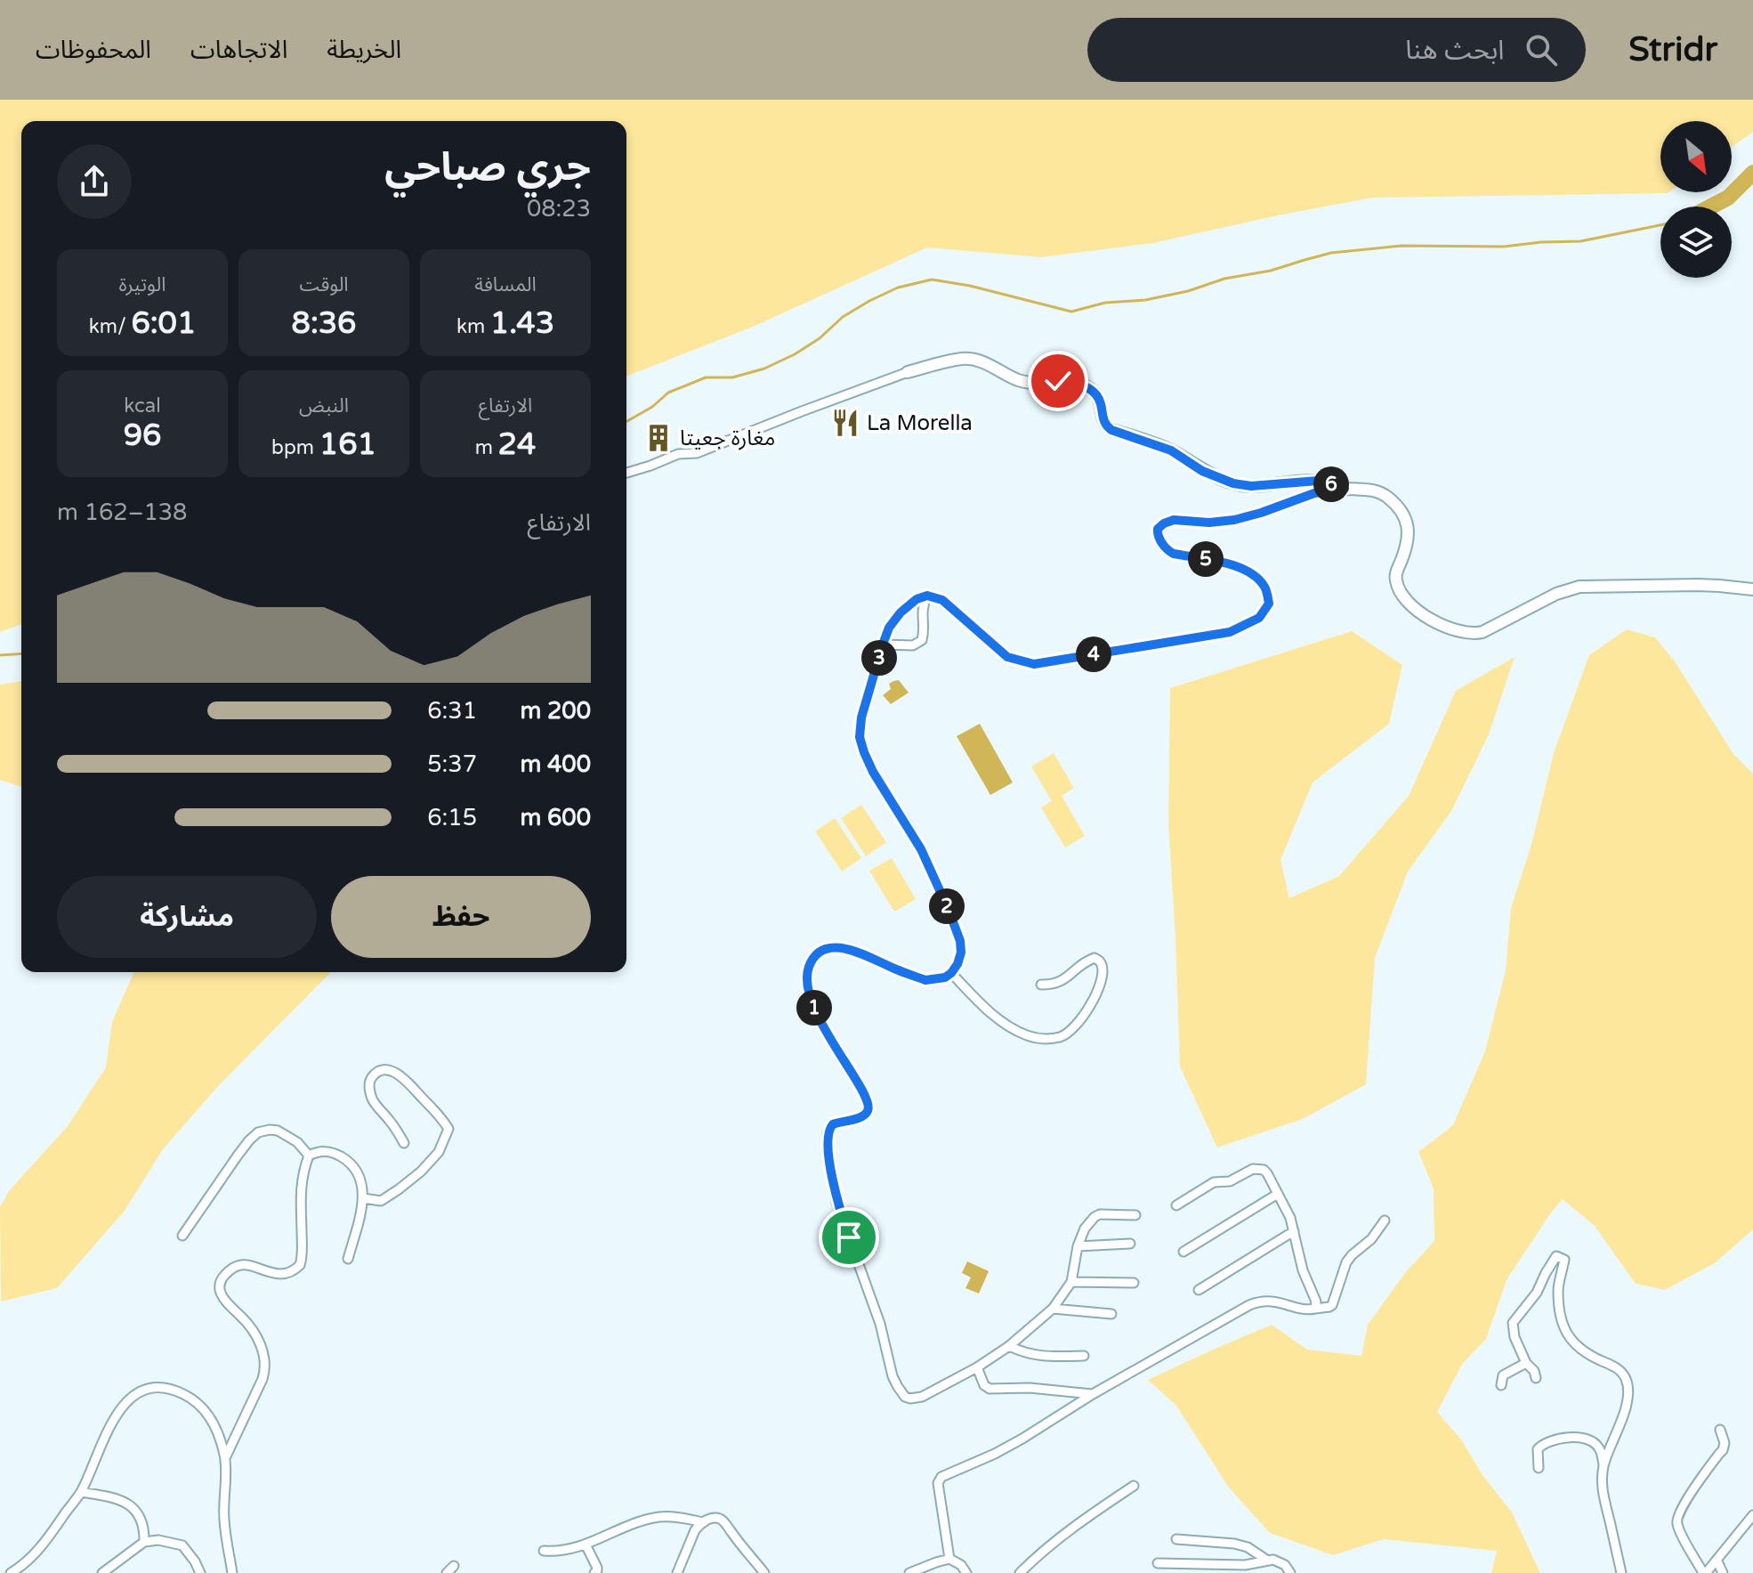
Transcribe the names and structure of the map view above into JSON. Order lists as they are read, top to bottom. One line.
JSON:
{"places":{"restaurant":["La Morella"],"building":["مغارة جعيتا"]},"north":"bottom right","page":{"header":"Stridr","search":"ابحث هنا","nav":["الخريطة","الاتجاهات","المحفوظات"],"heading":["جري صباحي","08:23"],"stats":[["المسافة","1.43 km"],["الوقت","8:36"],["الوتيرة","6:01 /km"],["الارتفاع","24 m"],["النبض","161 bpm"],["kcal","96"]],"pins":["6","5","4","3","2","1"],"chart":["الارتفاع","138–162 m"],"list":[{"name":"200 m","note":"6:31"},{"name":"400 m","note":"5:37"},{"name":"600 m","note":"6:15"}],"buttons":["حفظ","مشاركة"]}}
